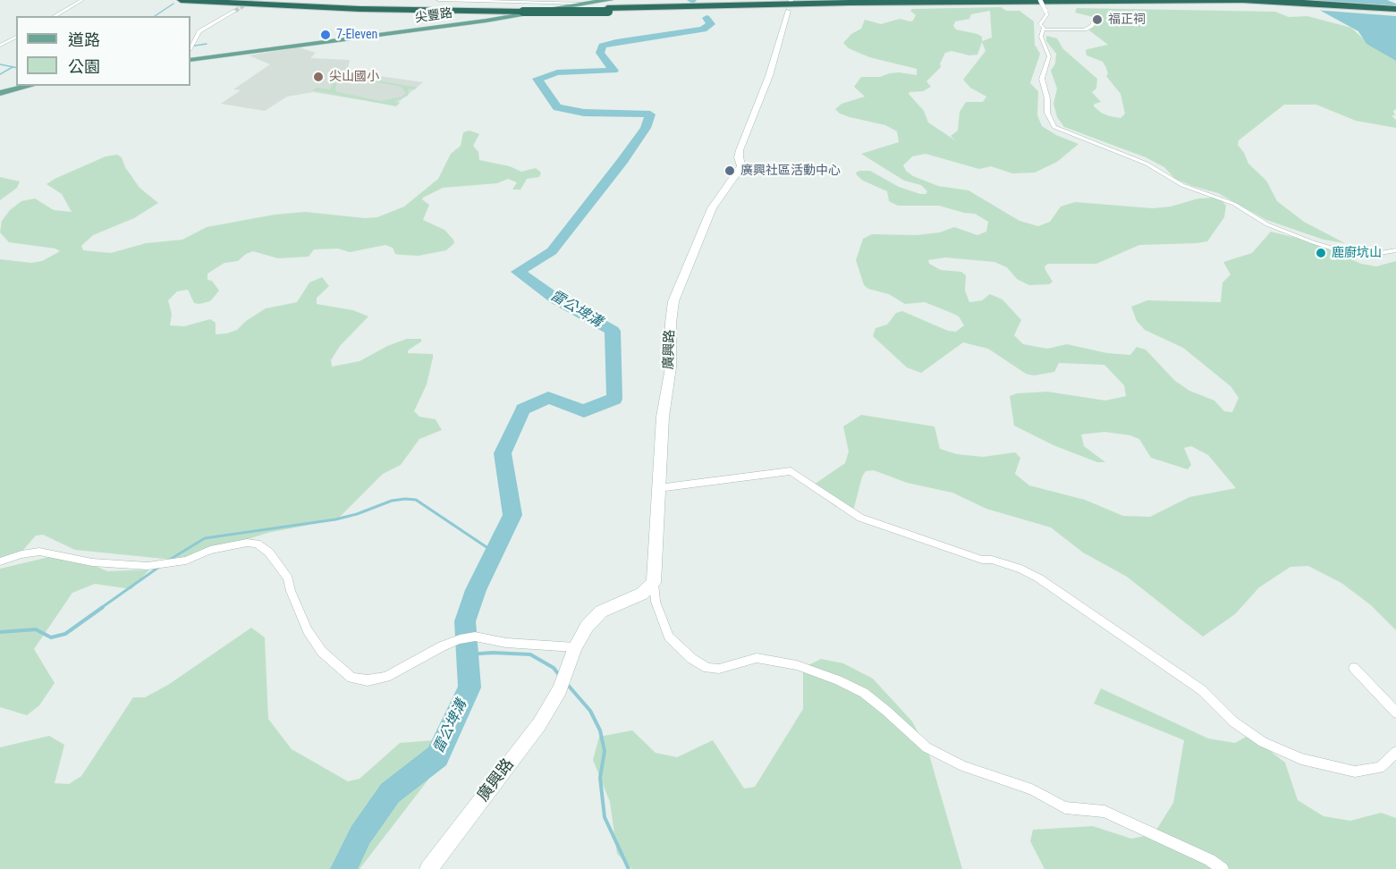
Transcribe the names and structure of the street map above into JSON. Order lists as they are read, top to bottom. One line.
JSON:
{"streets":{"main road":["尖豐路"],"street":["廣興路"]},"water":["雷公埤溝"],"places":["福正祠","7-Eleven","尖山國小","廣興社區活動中心","鹿廚坑山"],"legend":["道路","公園"]}
